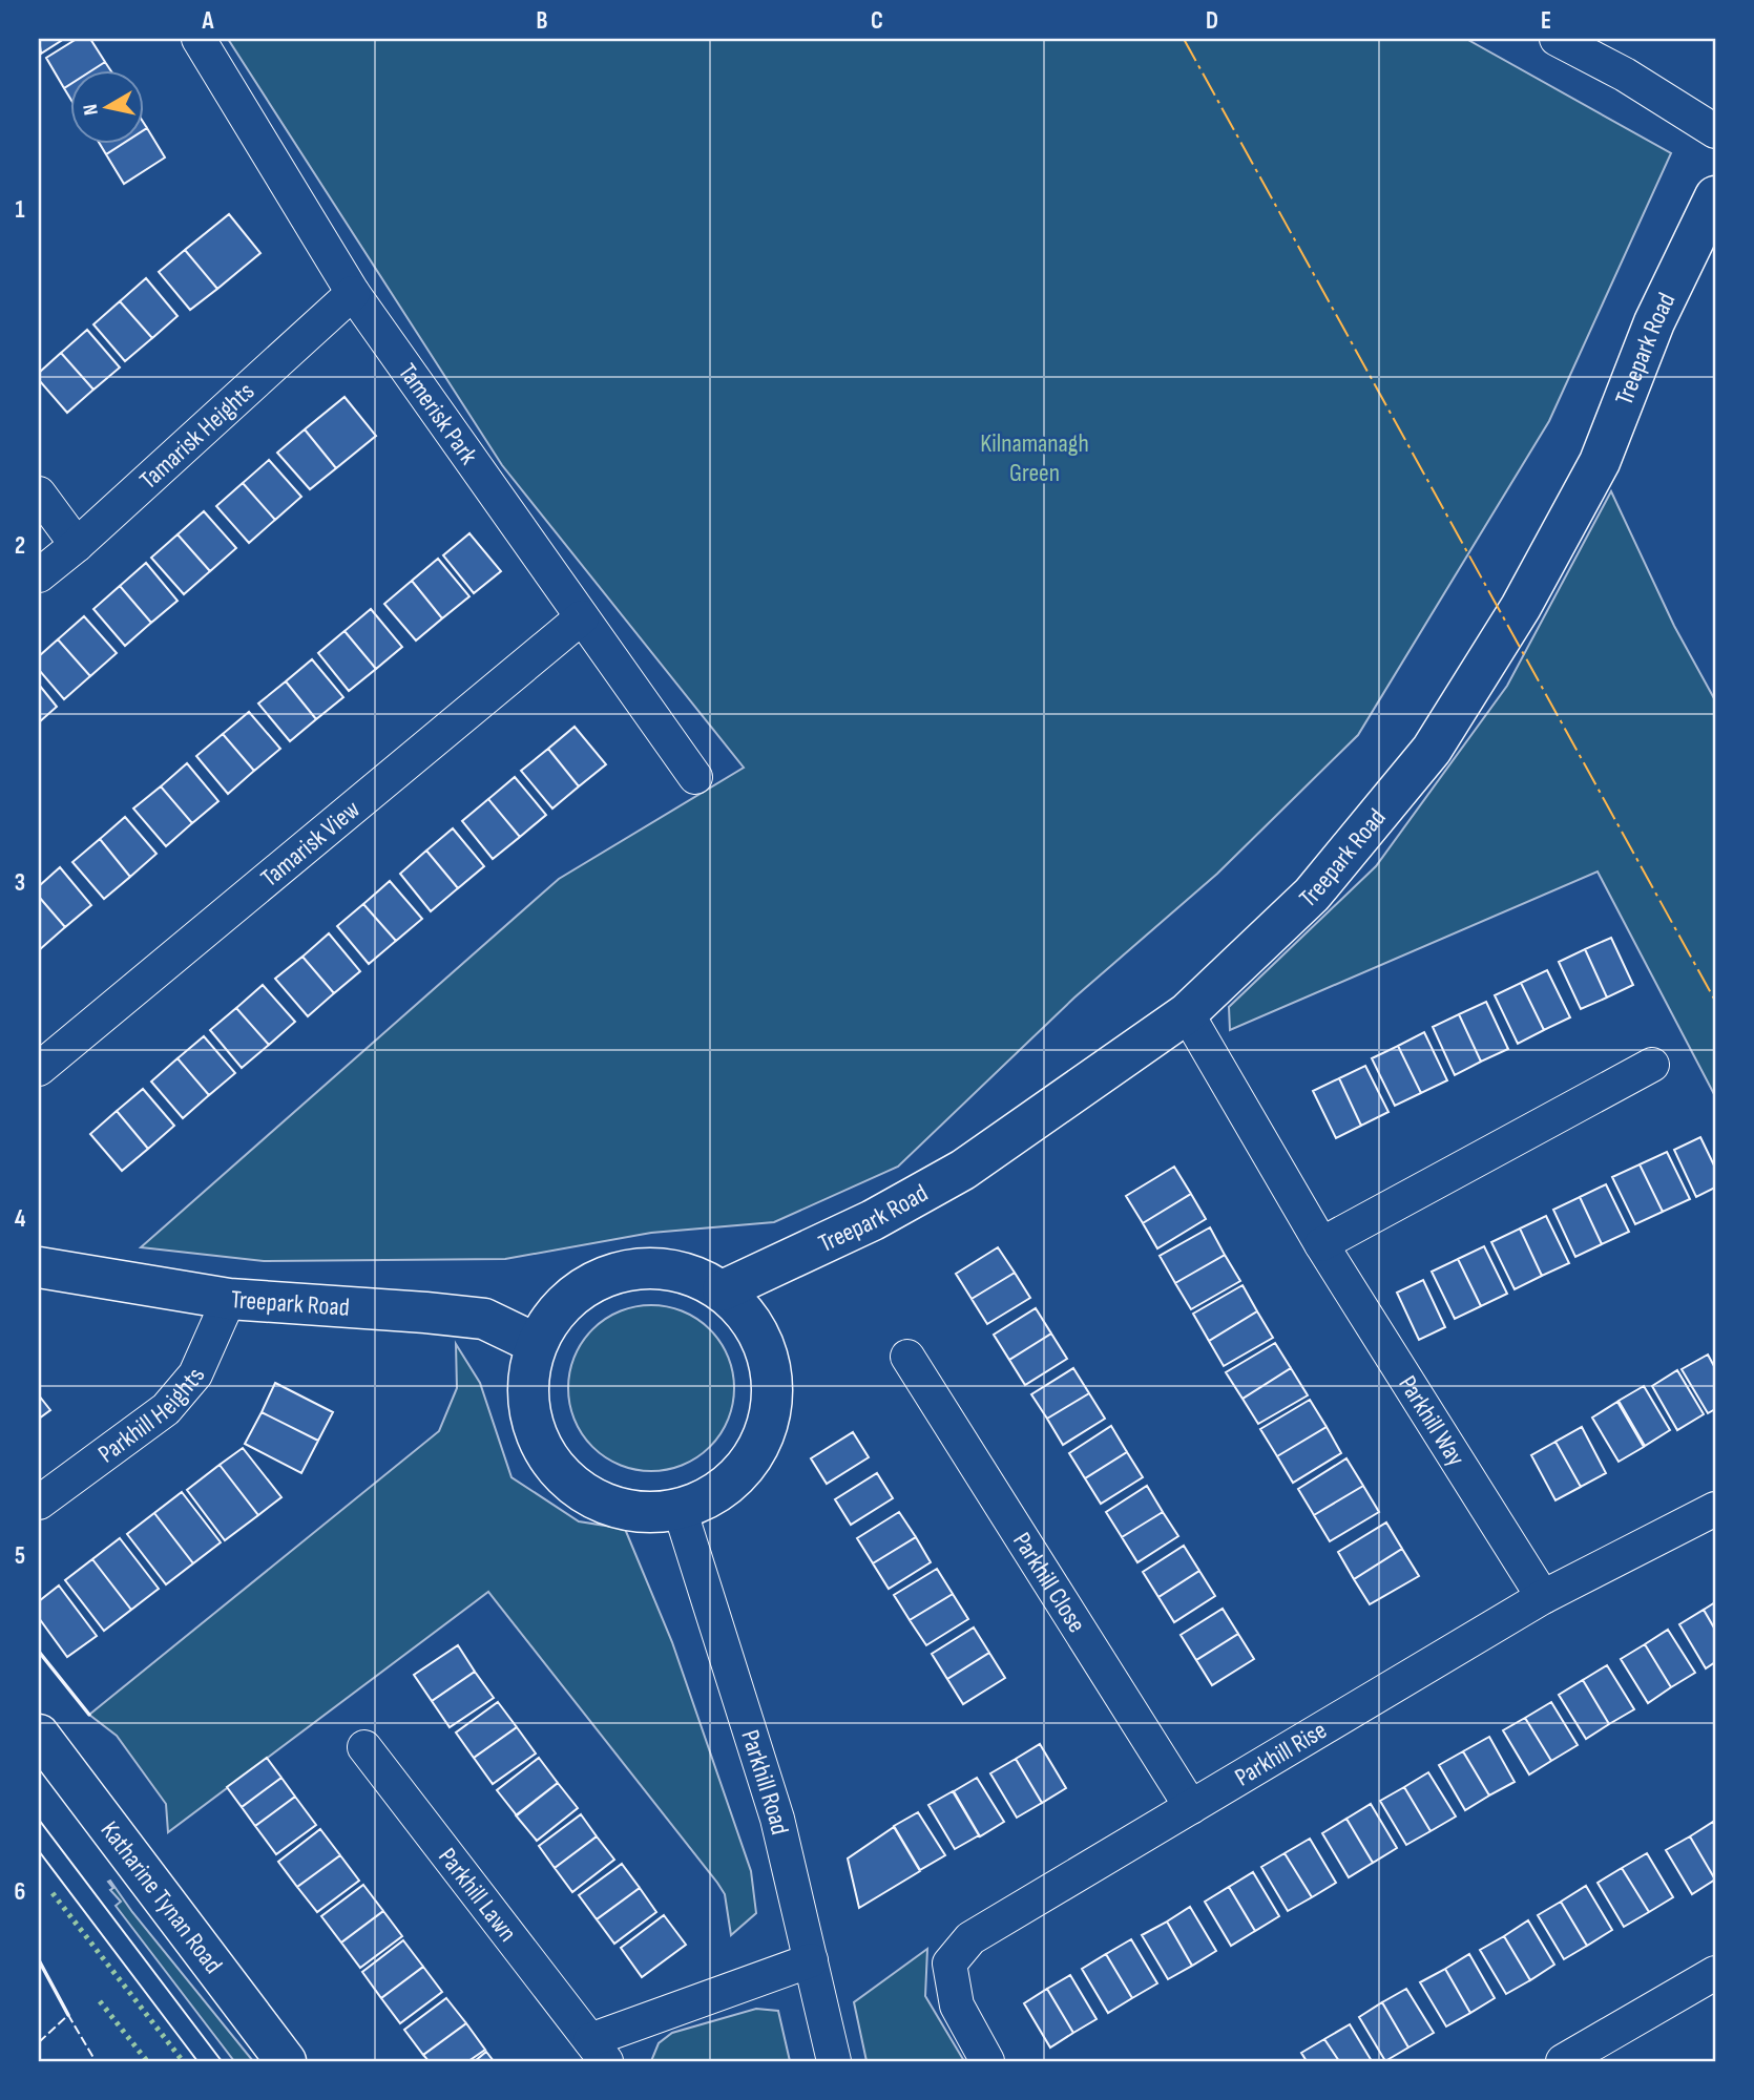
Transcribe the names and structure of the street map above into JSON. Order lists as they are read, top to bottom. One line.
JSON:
{"streets":{"street":["Treepark Road","Tamerisk Park","Tamarisk Heights","Tamarisk View","Parkhill Heights","Parkhill Way","Parkhill Close","Parkhill Rise","Parkhill Road","Parkhill Lawn","Katharine Tynan Road"]},"crossings":[["Treepark Road","Parkhill Heights"],["Treepark Road","Parkhill Way"],["Treepark Road","Parkhill Road"],["Tamerisk Park","Tamarisk Heights"],["Tamerisk Park","Tamarisk View"],["Parkhill Way","Parkhill Rise"],["Parkhill Close","Parkhill Rise"],["Parkhill Road","Parkhill Lawn"]],"parks":["Kilnamanagh Green"],"north":"left","grid":{"columns":["A","B","C","D","E"],"rows":["1","2","3","4","5","6"]}}
